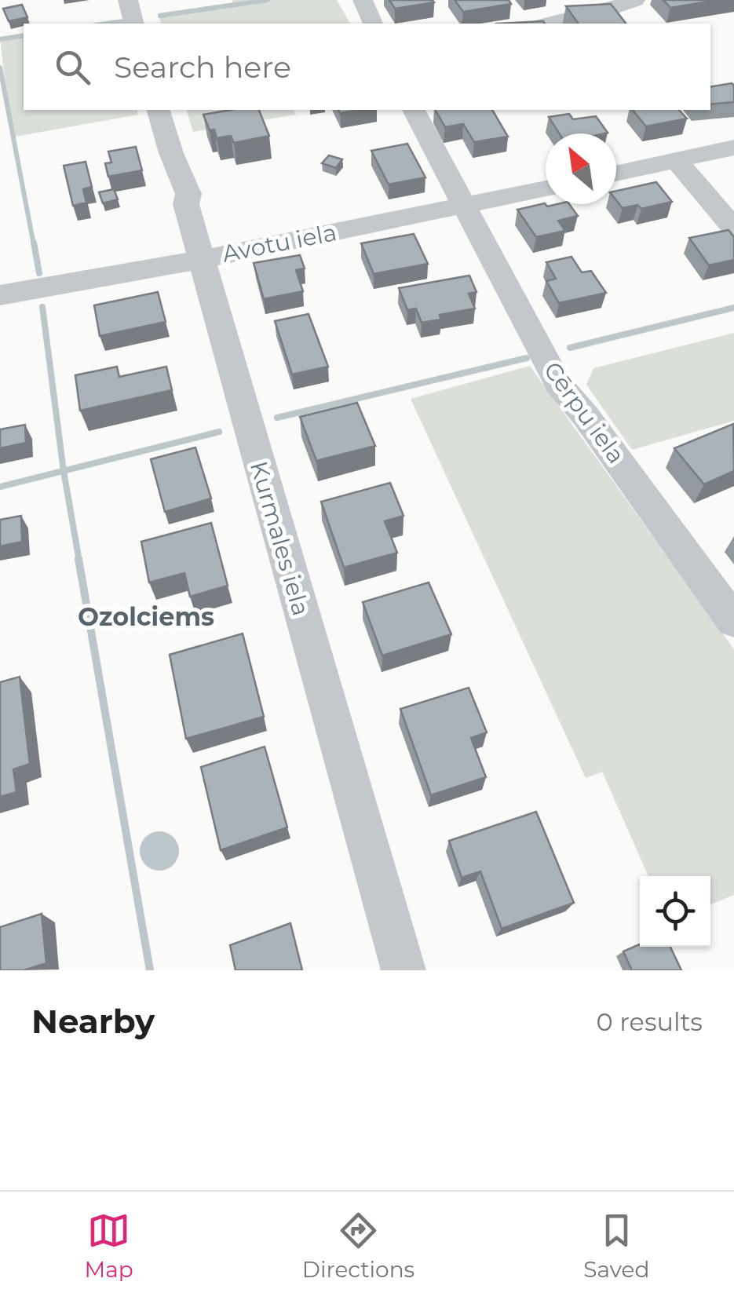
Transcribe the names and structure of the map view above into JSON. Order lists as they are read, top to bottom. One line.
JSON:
{"streets":{"street":["Avotu iela","Cērpu iela","Kurmales iela"]},"crossings":[["Avotu iela","Cērpu iela"],["Avotu iela","Kurmales iela"]],"districts":["Ozolciems"],"north":"top left","page":{"search":"Search here","heading":["Nearby","0 results"],"nav":["Map","Directions","Saved"]}}
